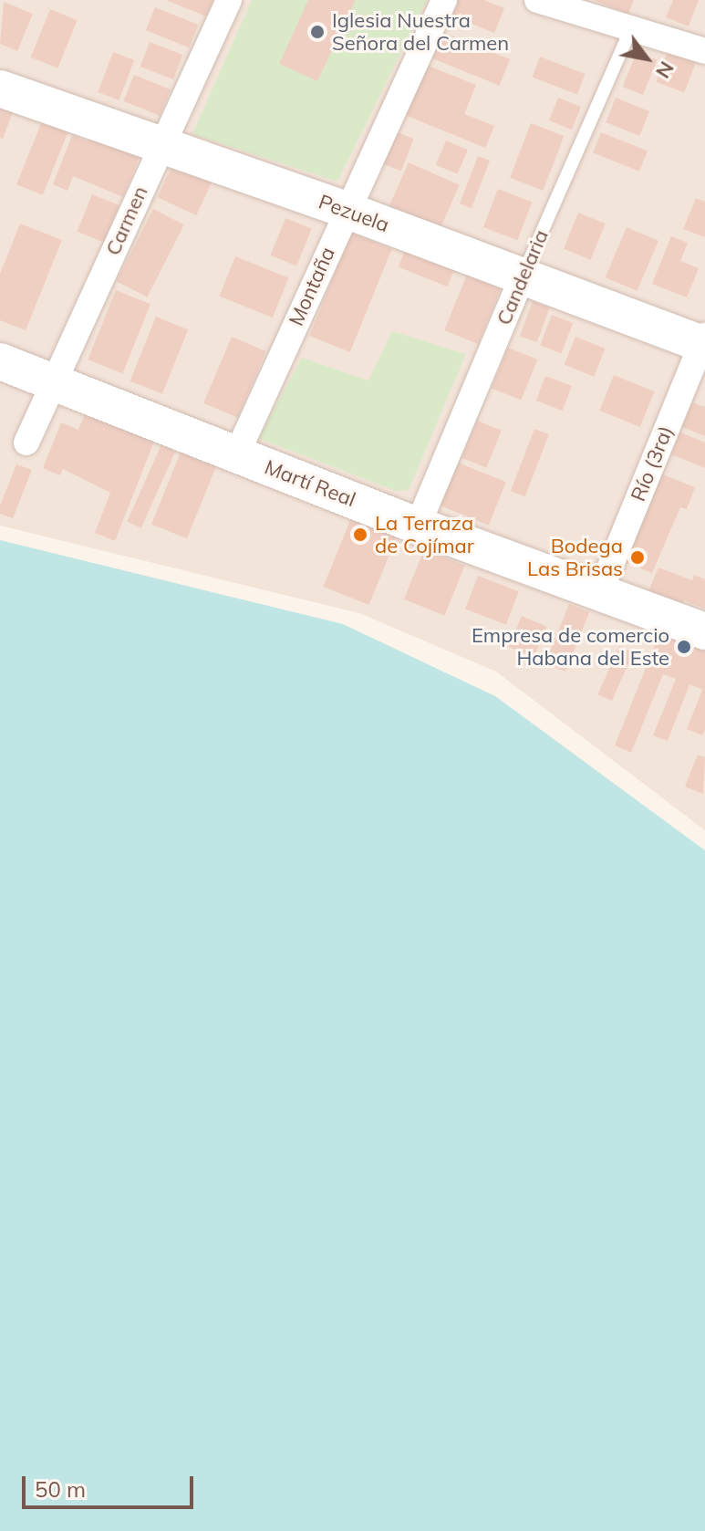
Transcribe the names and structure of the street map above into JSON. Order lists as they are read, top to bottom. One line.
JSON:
{"streets":{"main road":["Pezuela","Martí Real"],"street":["Carmen","Candelaria","Montaña","Río (3ra)"]},"crossings":[["Pezuela","Carmen"],["Pezuela","Candelaria"],["Pezuela","Montaña"],["Pezuela","Río (3ra)"],["Carmen","Martí Real"],["Candelaria","Martí Real"],["Montaña","Martí Real"],["Río (3ra)","Martí Real"]],"places":["Iglesia Nuestra Señora del Carmen","La Terraza de Cojímar","Bodega Las Brisas","Empresa de comercio Habana del Este"],"scale_bar":"50 m","north":"bottom right"}
